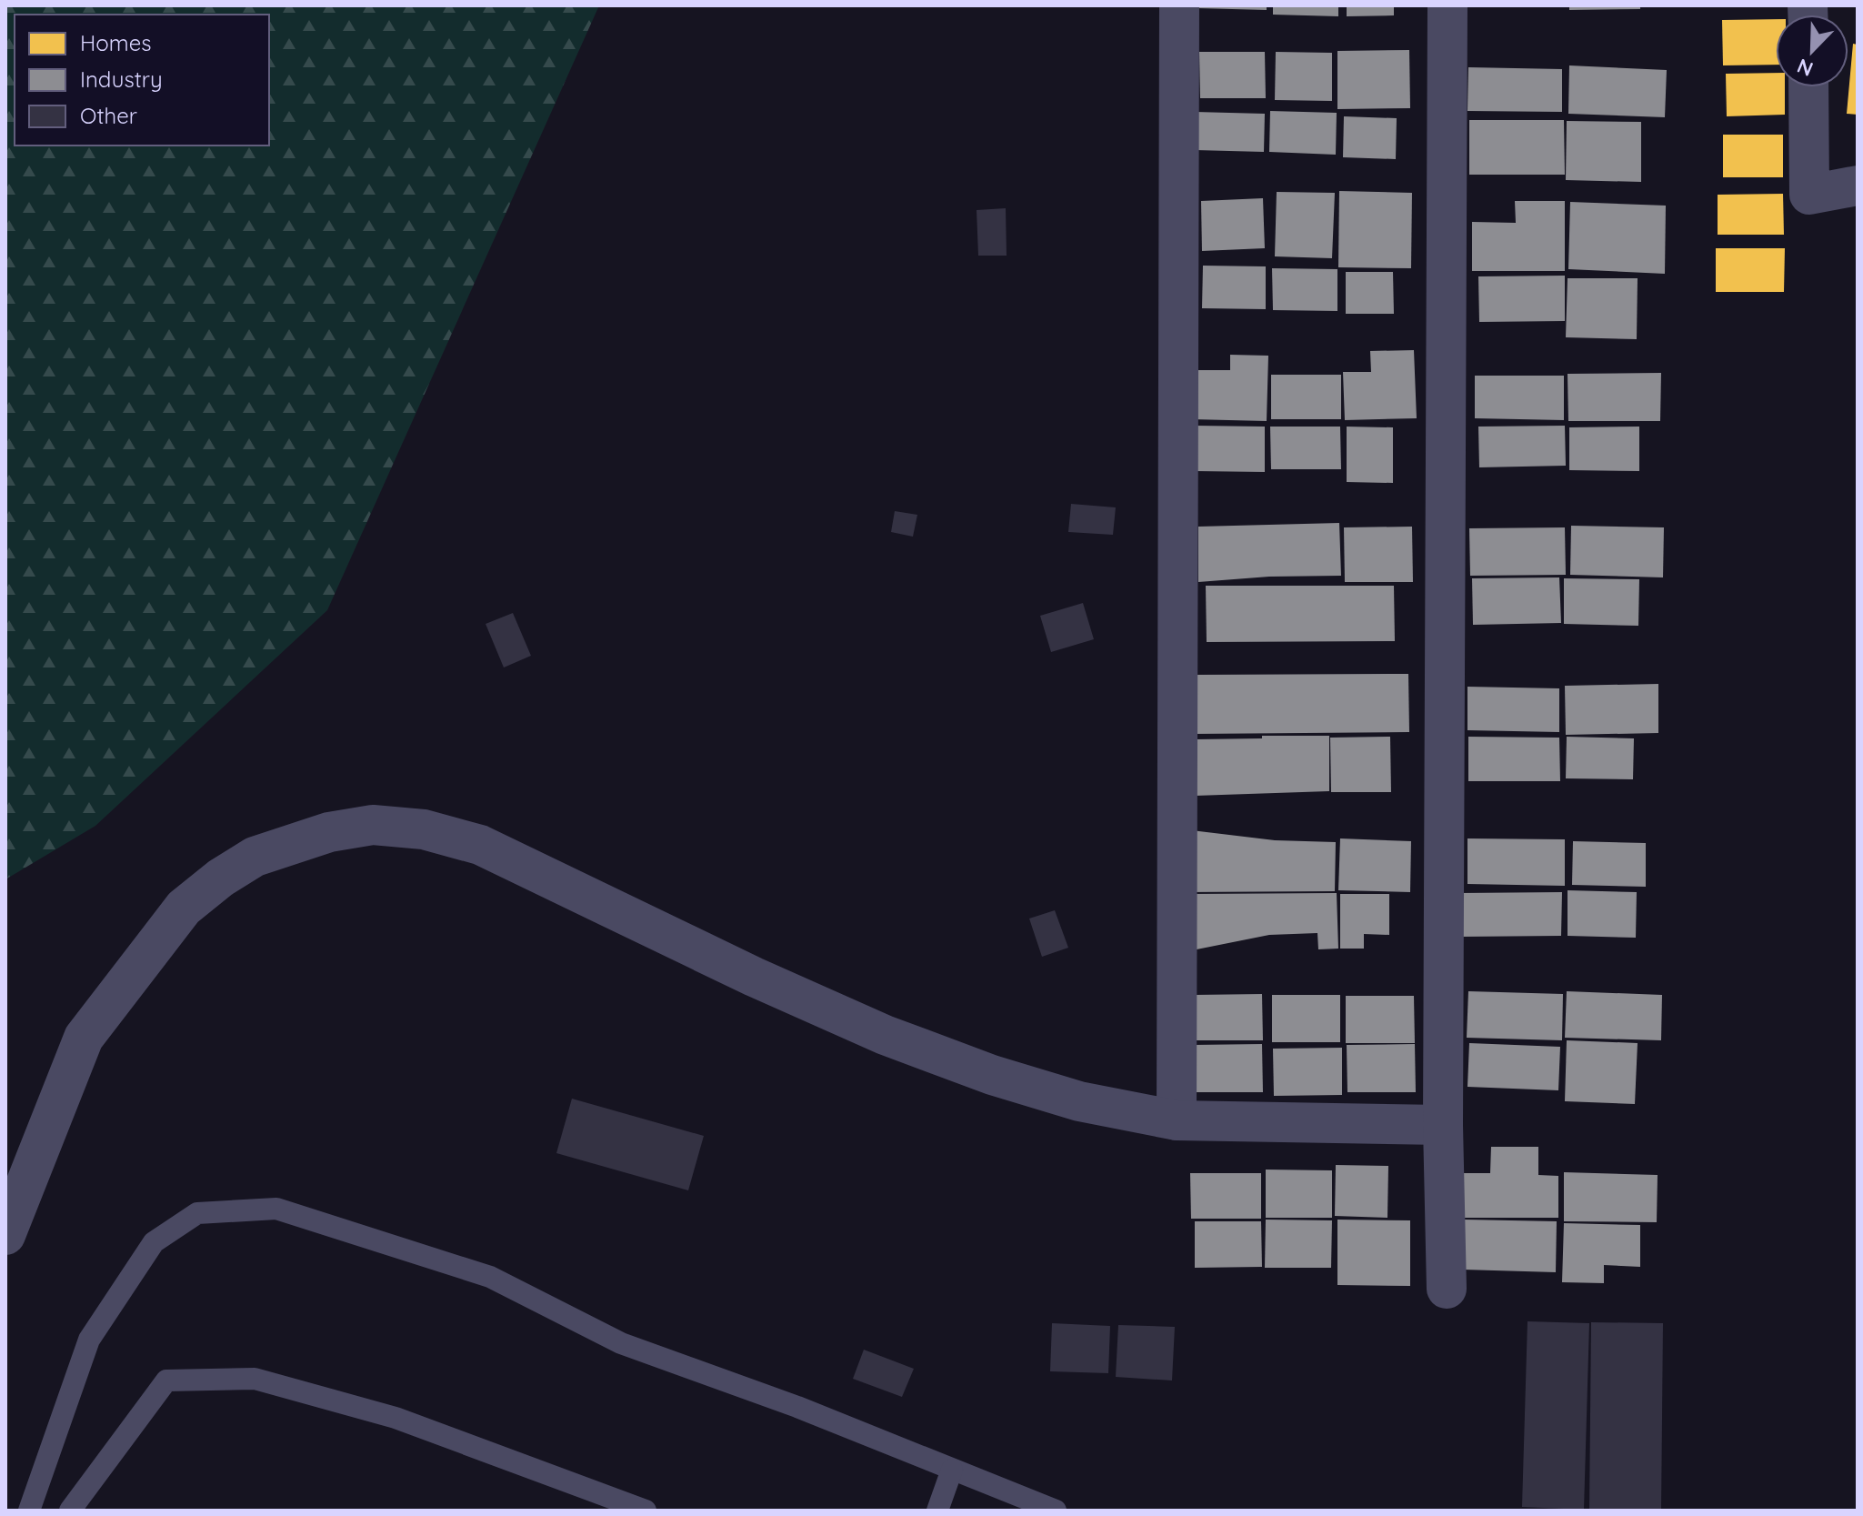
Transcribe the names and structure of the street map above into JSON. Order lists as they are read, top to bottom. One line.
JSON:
{"legend":["Homes","Industry","Other"],"north":"bottom left"}
